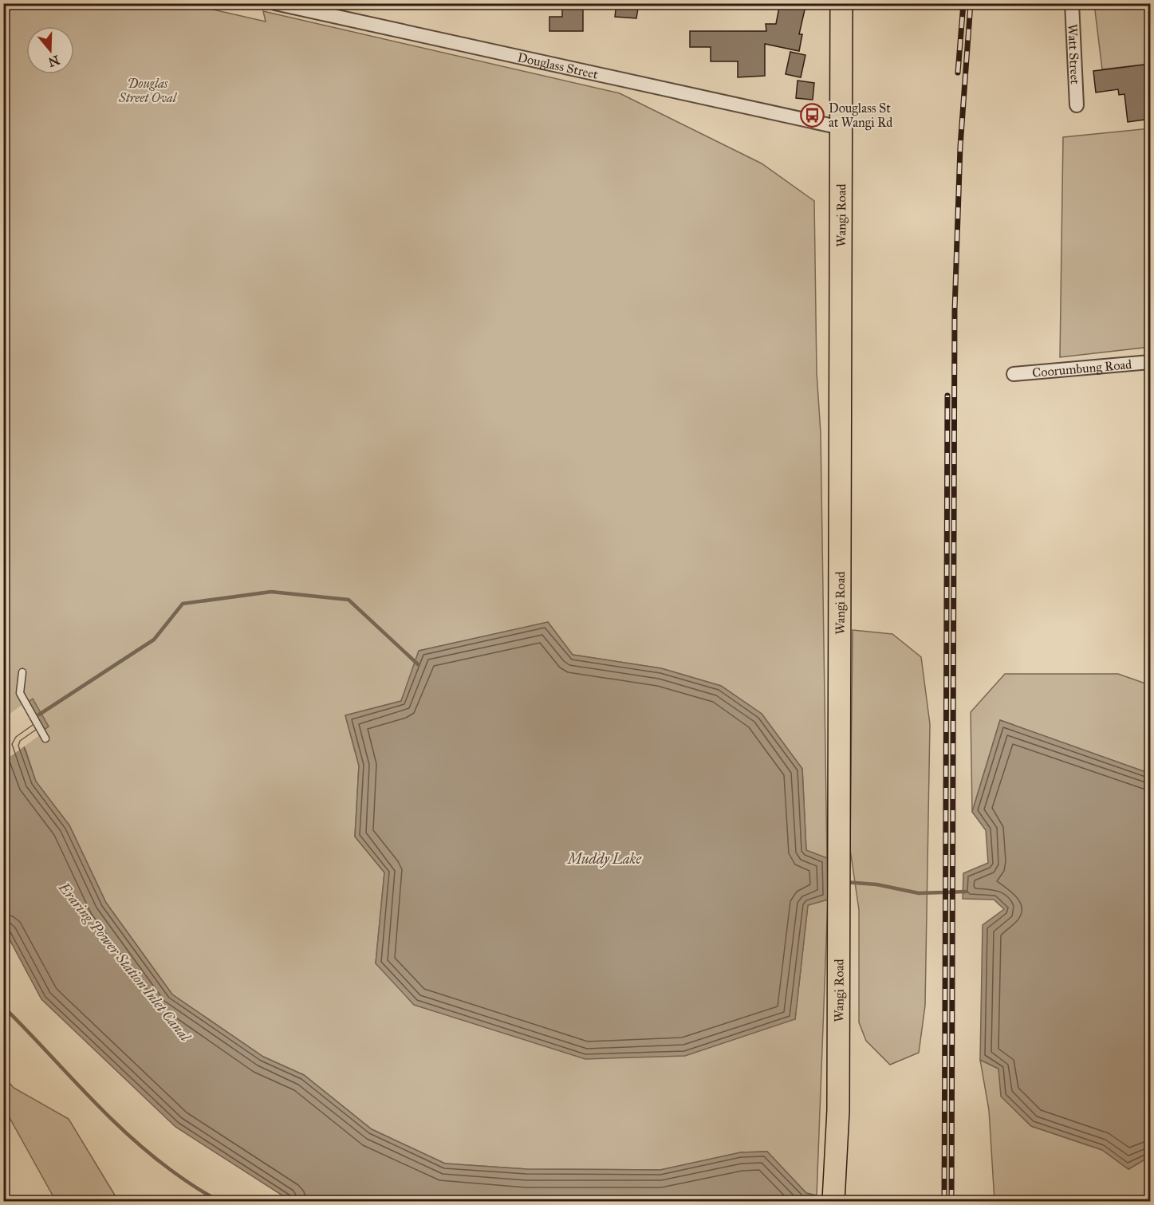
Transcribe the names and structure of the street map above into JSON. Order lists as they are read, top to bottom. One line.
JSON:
{"streets":{"main road":["Wangi Road"],"street":["Watt Street","Douglass Street","Coorumbung Road"]},"crossings":[["Douglass Street","Wangi Road"]],"water":["Muddy Lake","Eraring Power Station Inlet Canal"],"parks":["Douglas Street Oval"],"places":{"bus stop":["Douglass St at Wangi Rd"]},"north":"bottom"}
